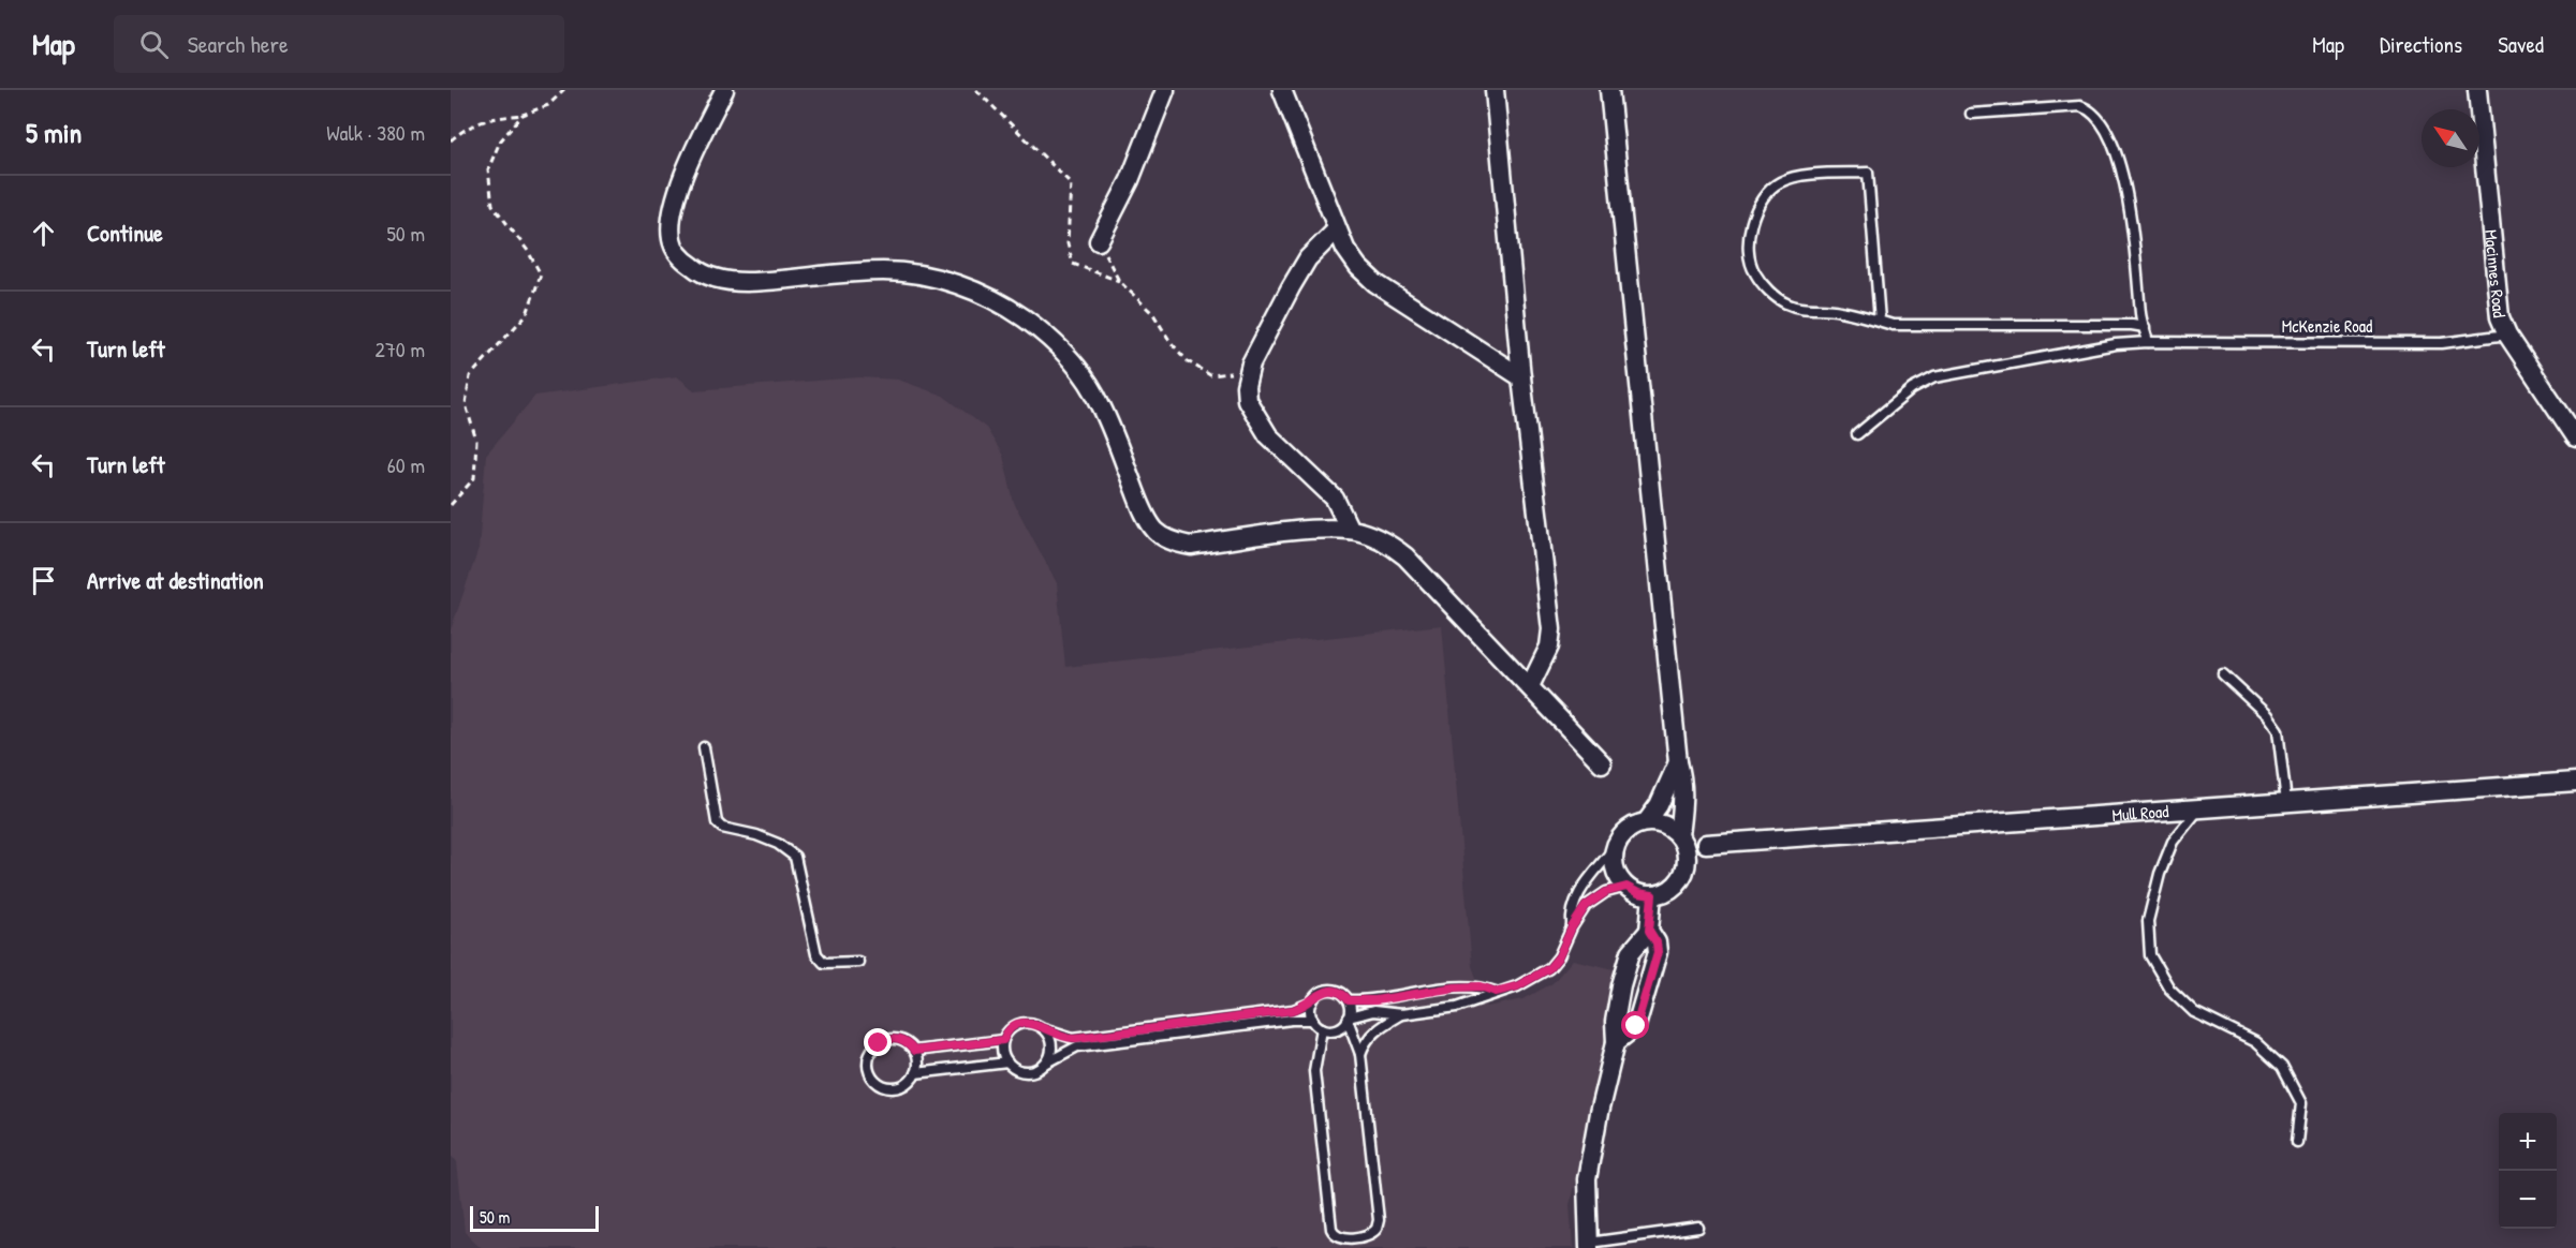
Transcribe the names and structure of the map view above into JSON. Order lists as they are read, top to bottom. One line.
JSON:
{"streets":{"street":["Macinnes Road","Mull Road"],"lane":["McKenzie Road"]},"crossings":[["Macinnes Road","McKenzie Road"]],"scale_bar":"50 m","north":"top left","page":{"header":"Map","search":"Search here","nav":["Map","Directions","Saved"],"heading":["5 min","Walk · 380 m"],"list":[["Continue","50 m"],["Turn left","270 m"],["Turn left","60 m"],"Arrive at destination"],"map_buttons":["+","−"],"scale":"50 m"}}
